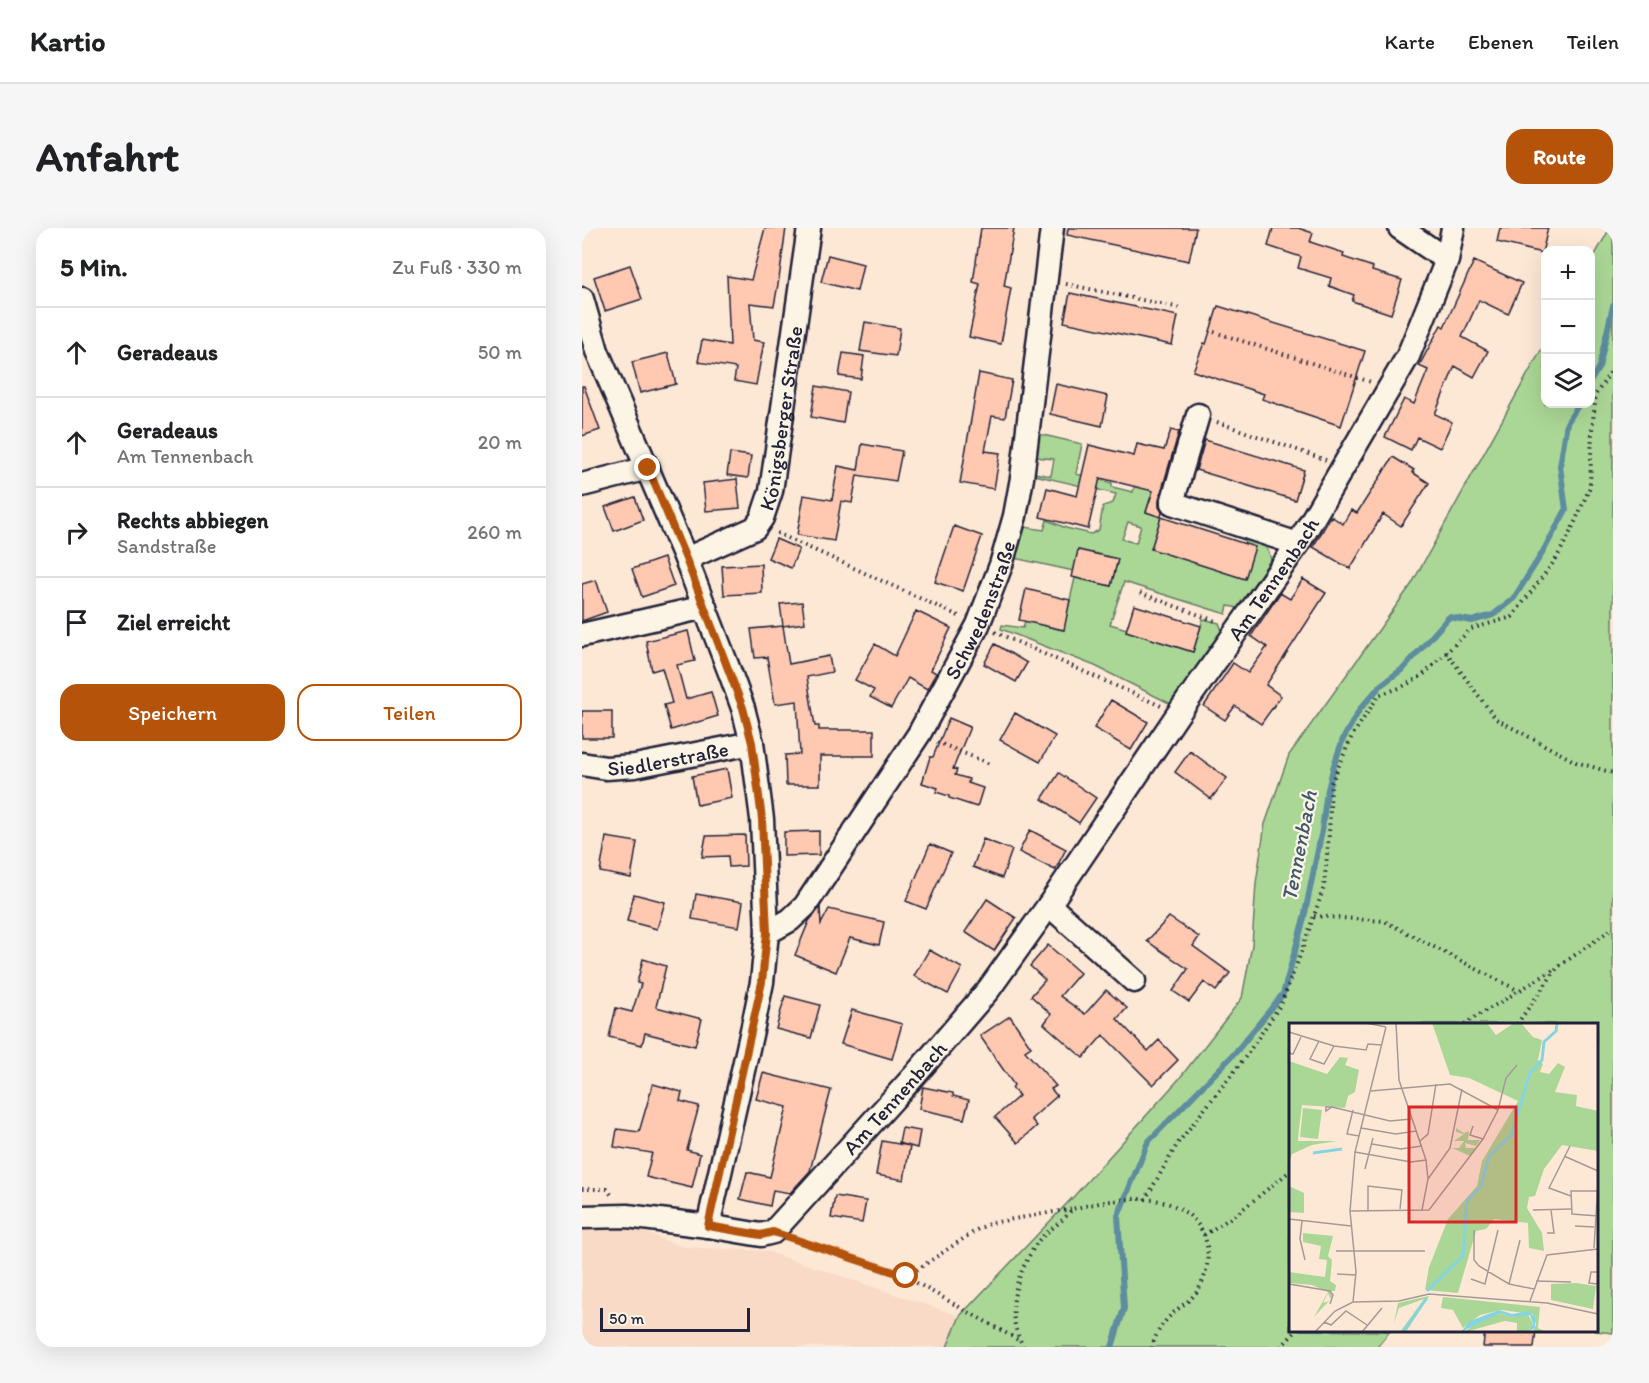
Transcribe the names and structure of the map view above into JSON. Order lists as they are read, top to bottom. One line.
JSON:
{"streets":{"street":["Königsberger Straße","Am Tennenbach","Schwedenstraße","Siedlerstraße"]},"water":["Tennenbach"],"scale_bar":"50 m","page":{"header":"Kartio","nav":["Karte","Ebenen","Teilen"],"buttons":["Route",["Speichern","Teilen"]],"title":"Anfahrt","heading":["5 Min.","Zu Fuß · 330 m"],"map_buttons":["+","−"],"list":[["Geradeaus","50 m"],["Geradeaus","Am Tennenbach","20 m"],["Rechts abbiegen","Sandstraße","260 m"],"Ziel erreicht"],"scale":"50 m"}}
